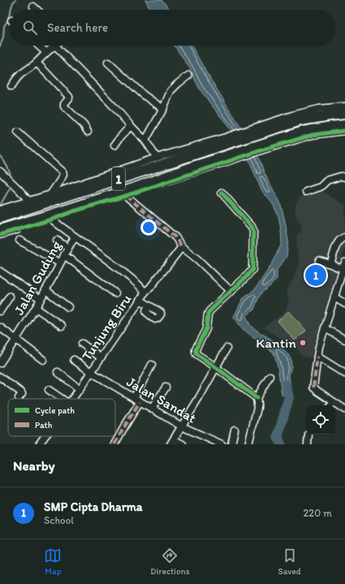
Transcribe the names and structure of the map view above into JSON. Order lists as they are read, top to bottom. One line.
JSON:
{"streets":{"highway":["1"],"street":["Jalan Gudung","Tunjung Biru","Jalan Sandat"]},"crossings":[["1","Tunjung Biru"],["Jalan Gudung","Tunjung Biru"],["Tunjung Biru","Jalan Sandat"]],"places":["Kantin"],"legend":["Cycle path","Path"],"page":{"search":"Search here","pins":"1","heading":"Nearby","list":[{"mark":"1","name":"SMP Cipta Dharma","note":"School","value":"220 m"}],"nav":["Map","Directions","Saved"]}}
